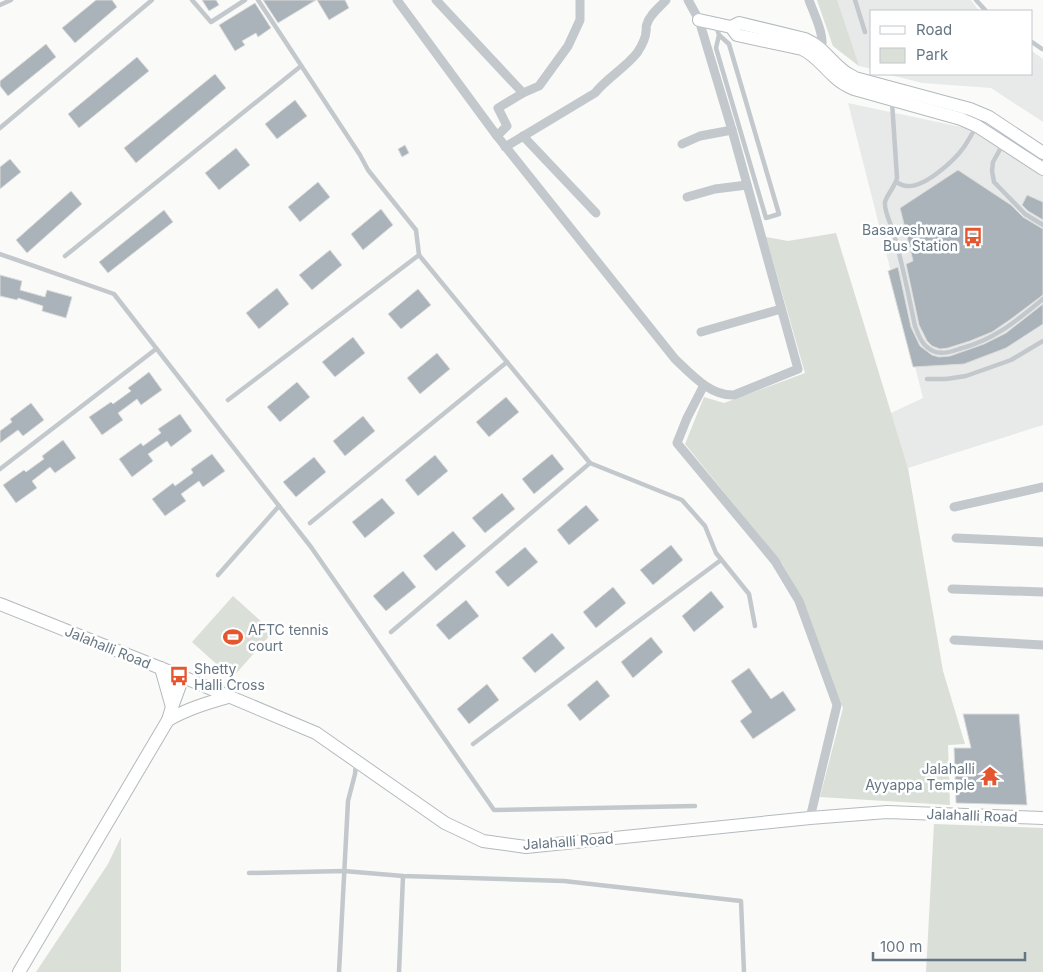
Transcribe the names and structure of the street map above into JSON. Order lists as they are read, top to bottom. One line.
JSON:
{"streets":{"main road":["Jalahalli Road"]},"places":{"bus stop":["Basaveshwara Bus Station","Shetty Halli Cross"],"sports":["AFTC tennis court"],"temple":["Jalahalli Ayyappa Temple"]},"legend":["Road","Park"],"scale_bar":"100 m"}
